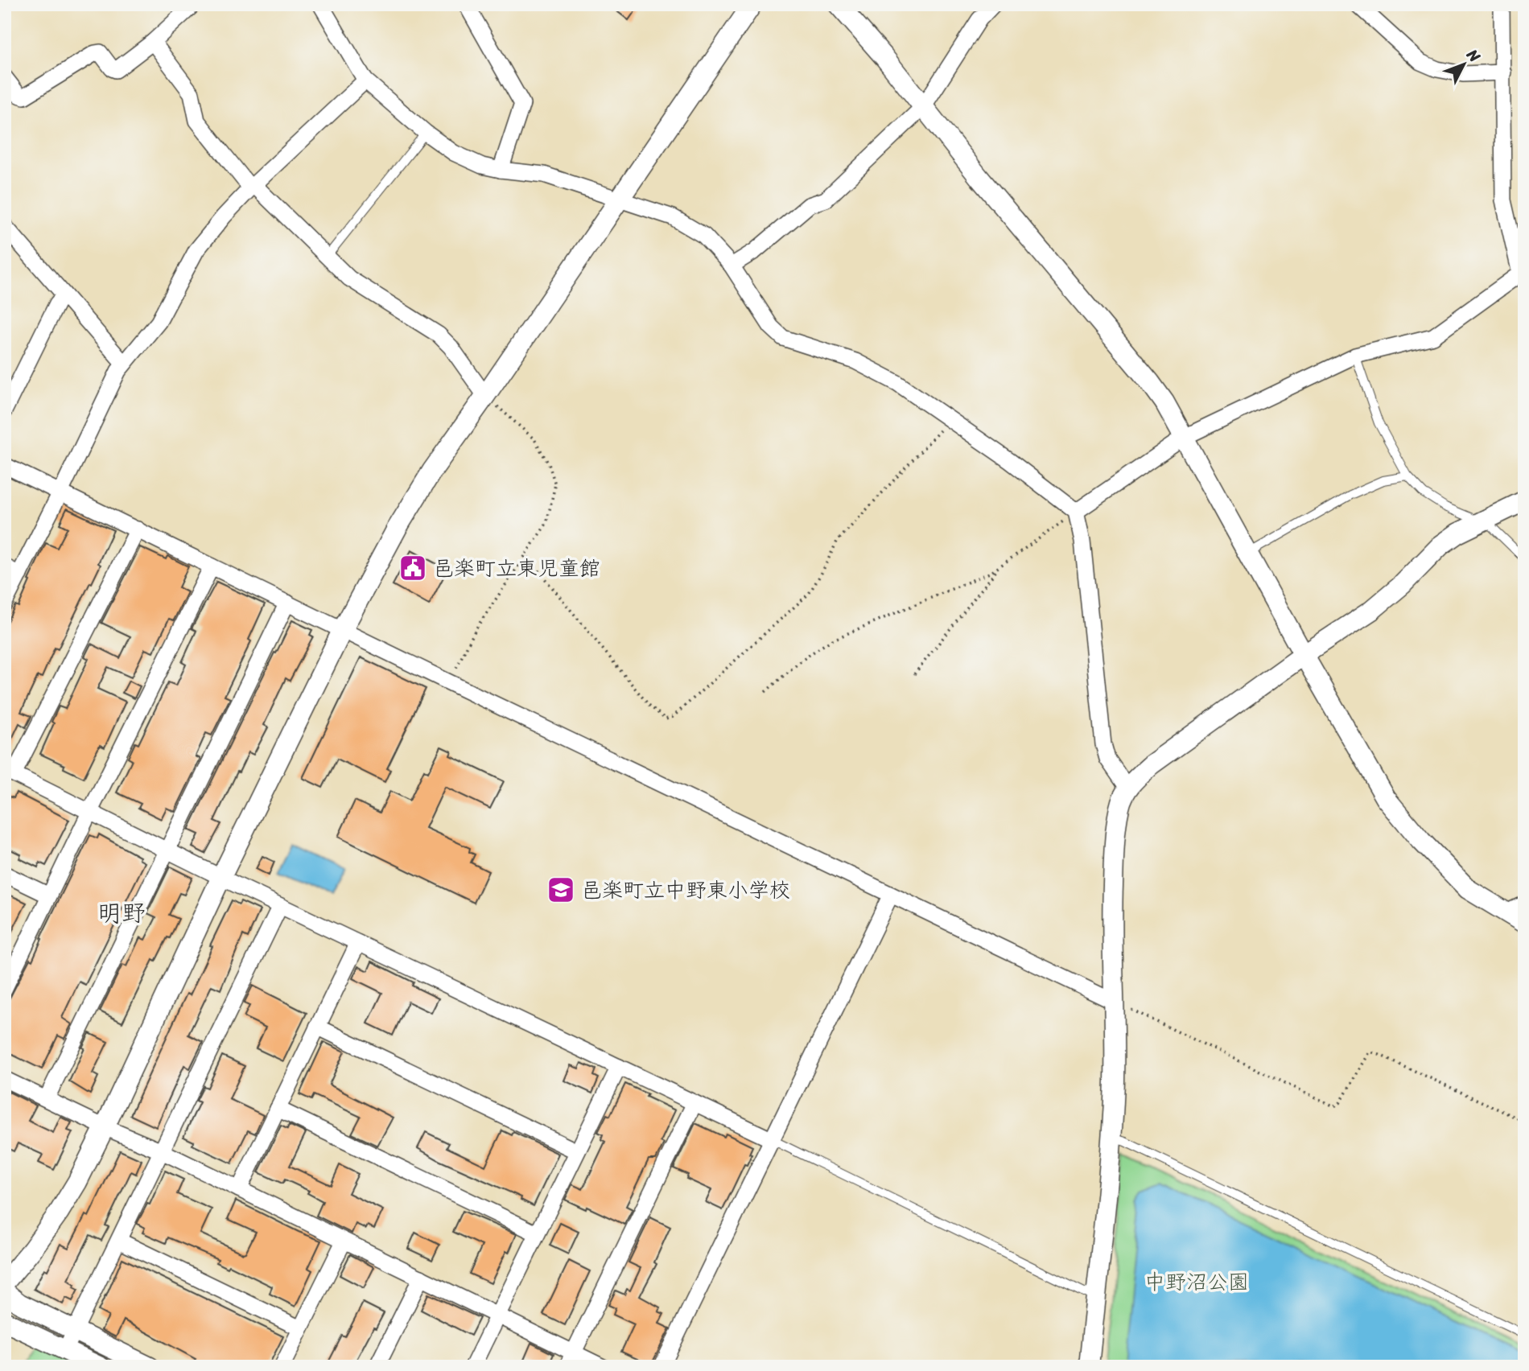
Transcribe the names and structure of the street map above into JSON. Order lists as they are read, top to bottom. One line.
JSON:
{"districts":["明野"],"parks":["中野沼公園"],"places":{"public building":["邑楽町立東児童館"],"school or university":["邑楽町立中野東小学校"]},"north":"top right"}
